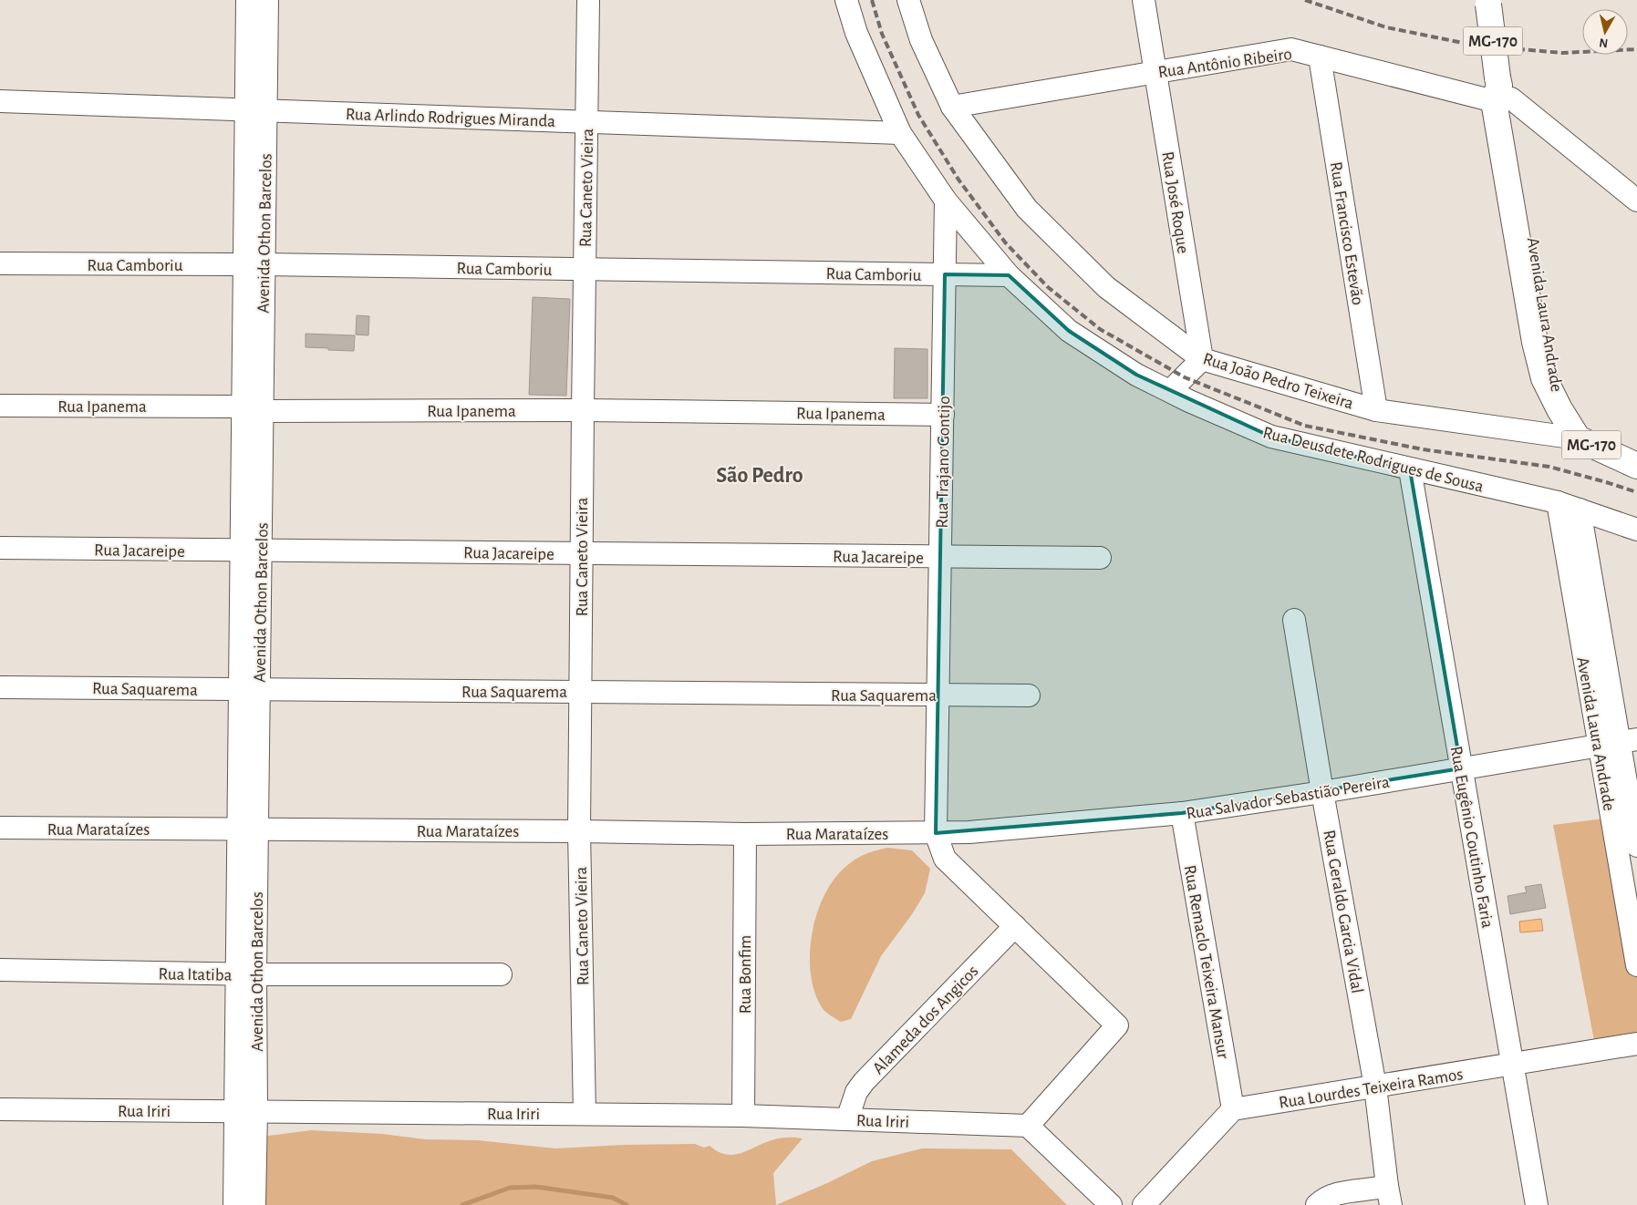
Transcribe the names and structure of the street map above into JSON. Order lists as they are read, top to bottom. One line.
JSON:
{"streets":{"main road":["MG-170","Avenida Laura Andrade"],"street":["Rua Antônio Ribeiro","Rua Arlindo Rodrigues Miranda","Rua Caneto Vieira","Rua José Roque","Avenida Othon Barcelos","Rua Francisco Estevão","Rua Camboriu","Rua João Pedro Teixeira","Rua Ipanema","Rua Deusdete Rodrigues de Sousa","Rua Trajano Gontijo","Rua Jacareipe","Rua Saquarema","Rua Salvador Sebastião Pereira","Rua Marataízes","Rua Eugênio Coutinho Faria","Rua Geraldo Garcia Vidal","Rua Remaclo Teixeira Mansur","Rua Itatiba","Rua Bonfim","Alameda dos Angicos","Rua Lourdes Teixeira Ramos","Rua Iriri"]},"crossings":[["MG-170","Avenida Laura Andrade"],["MG-170","Rua João Pedro Teixeira"],["Rua Antônio Ribeiro","Rua José Roque"],["Rua Antônio Ribeiro","Rua Francisco Estevão"],["Rua Antônio Ribeiro","Avenida Laura Andrade"],["Rua Antônio Ribeiro","Rua João Pedro Teixeira"],["Rua Arlindo Rodrigues Miranda","Rua Caneto Vieira"],["Rua Arlindo Rodrigues Miranda","Avenida Othon Barcelos"],["Rua Arlindo Rodrigues Miranda","Rua Deusdete Rodrigues de Sousa"],["Rua Caneto Vieira","Rua Camboriu"],["Rua Caneto Vieira","Rua Ipanema"],["Rua Caneto Vieira","Rua Jacareipe"],["Rua Caneto Vieira","Rua Saquarema"],["Rua Caneto Vieira","Rua Marataízes"],["Rua Caneto Vieira","Rua Iriri"],["Rua José Roque","Rua João Pedro Teixeira"],["Avenida Othon Barcelos","Rua Camboriu"],["Avenida Othon Barcelos","Rua Ipanema"],["Avenida Othon Barcelos","Rua Jacareipe"],["Avenida Othon Barcelos","Rua Saquarema"],["Avenida Othon Barcelos","Rua Marataízes"],["Avenida Othon Barcelos","Rua Itatiba"],["Avenida Othon Barcelos","Rua Iriri"],["Rua Francisco Estevão","Rua João Pedro Teixeira"],["Rua Camboriu","Rua Deusdete Rodrigues de Sousa"],["Rua Camboriu","Rua Trajano Gontijo"],["Avenida Laura Andrade","Rua João Pedro Teixeira"],["Avenida Laura Andrade","Rua Deusdete Rodrigues de Sousa"],["Avenida Laura Andrade","Rua Salvador Sebastião Pereira"],["Rua Ipanema","Rua Trajano Gontijo"],["Rua Deusdete Rodrigues de Sousa","Rua Trajano Gontijo"],["Rua Deusdete Rodrigues de Sousa","Rua Eugênio Coutinho Faria"],["Rua Trajano Gontijo","Rua Jacareipe"],["Rua Trajano Gontijo","Rua Saquarema"],["Rua Trajano Gontijo","Rua Salvador Sebastião Pereira"],["Rua Trajano Gontijo","Rua Marataízes"],["Rua Salvador Sebastião Pereira","Rua Marataízes"],["Rua Salvador Sebastião Pereira","Rua Eugênio Coutinho Faria"],["Rua Salvador Sebastião Pereira","Rua Geraldo Garcia Vidal"],["Rua Salvador Sebastião Pereira","Rua Remaclo Teixeira Mansur"],["Rua Marataízes","Rua Bonfim"],["Rua Eugênio Coutinho Faria","Rua Lourdes Teixeira Ramos"],["Rua Geraldo Garcia Vidal","Rua Lourdes Teixeira Ramos"],["Rua Remaclo Teixeira Mansur","Rua Lourdes Teixeira Ramos"],["Rua Bonfim","Rua Iriri"],["Alameda dos Angicos","Rua Iriri"]],"districts":["São Pedro"],"north":"bottom"}
